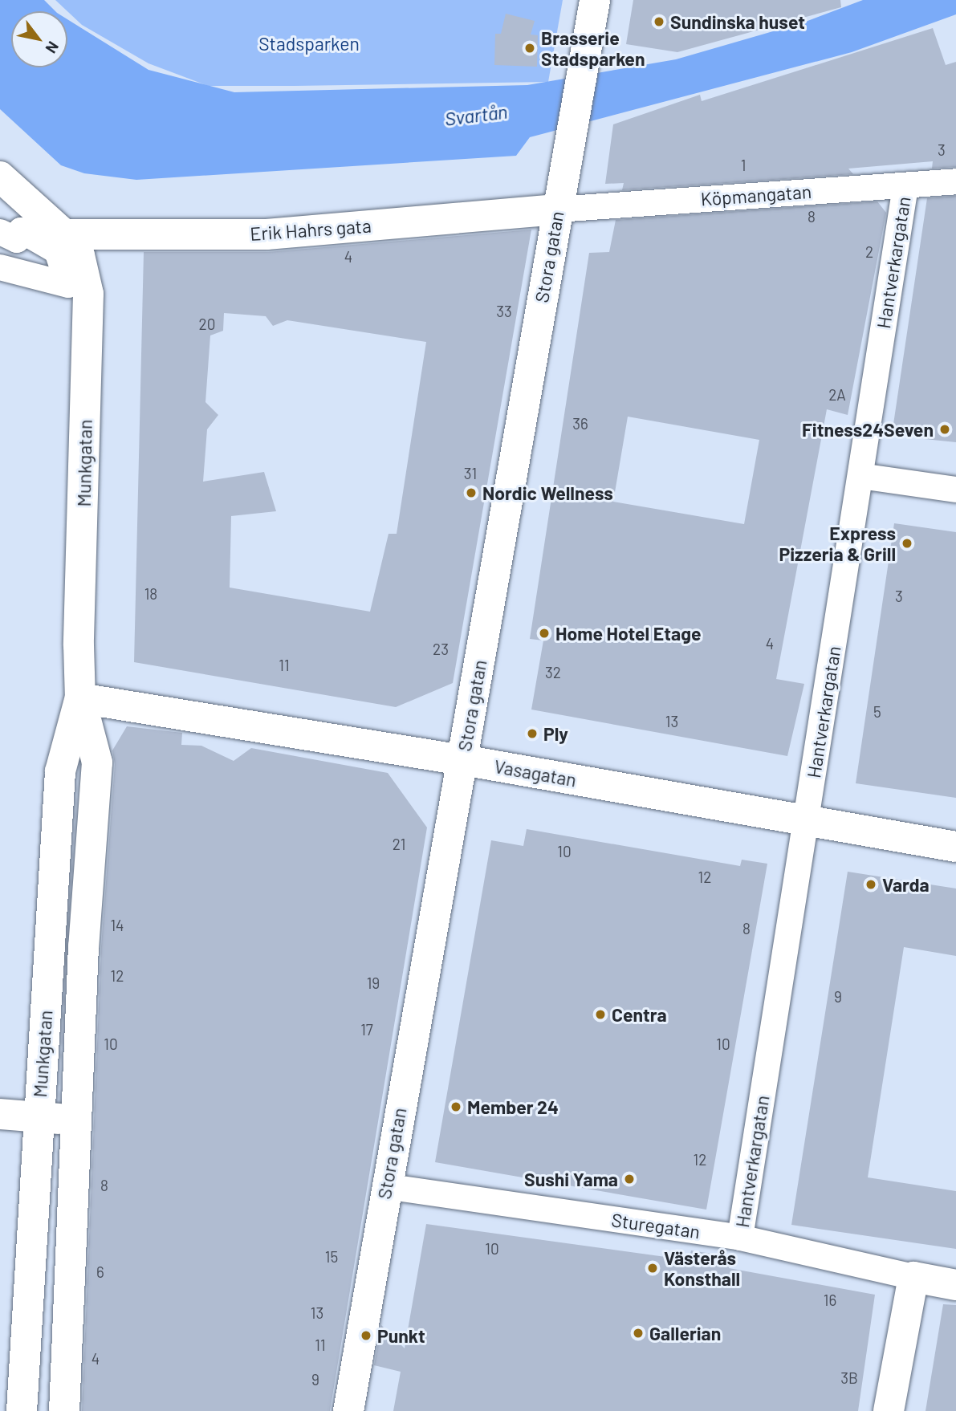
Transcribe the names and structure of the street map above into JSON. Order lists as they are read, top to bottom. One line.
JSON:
{"streets":{"street":["Köpmangatan","Erik Hahrs gata","Stora gatan","Hantverkargatan","Munkgatan","Vasagatan","Sturegatan"]},"crossings":[["Köpmangatan","Erik Hahrs gata"],["Köpmangatan","Stora gatan"],["Köpmangatan","Hantverkargatan"],["Erik Hahrs gata","Stora gatan"],["Erik Hahrs gata","Munkgatan"],["Stora gatan","Vasagatan"],["Stora gatan","Sturegatan"],["Hantverkargatan","Vasagatan"],["Hantverkargatan","Sturegatan"],["Munkgatan","Vasagatan"]],"water":["Svartån"],"parks":["Stadsparken"],"places":["Sundinska huset","Brasserie Stadsparken","Fitness24Seven","Nordic Wellness","Express Pizzeria & Grill","Home Hotel Etage","Ply","Varda","Centra","Member 24","Sushi Yama","Västerås Konsthall","Gallerian","Punkt"],"house_numbers":["3","1","8","2","4","33","20","2A","36","31","18","3","4","23","11","32","5","13","21","10","12","14","8","12","19","9","17","10","10","12","8","10","15","6","16","13","11","4","3B","9"],"north":"bottom right"}
